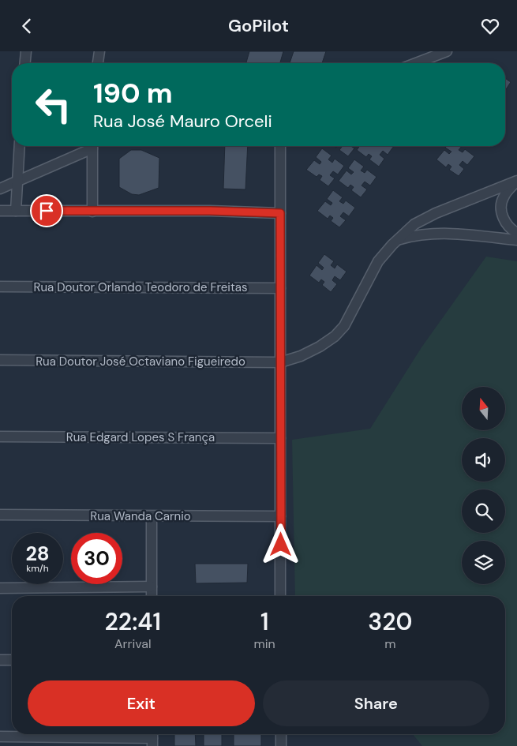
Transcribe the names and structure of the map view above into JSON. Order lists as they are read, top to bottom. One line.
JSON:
{"streets":{"street":["Rua Doutor Orlando Teodoro de Freitas","Rua Doutor José Octaviano Figueiredo","Rua Edgard Lopes S França","Rua Wanda Carnio"]},"north":"top","page":{"header":"GoPilot","turn":["190 m","Rua José Mauro Orceli"],"speed":"28 km/h","limit":"30","eta":["22:41","Arrival","1","min","320","m"],"buttons":["Exit","Share"]}}
